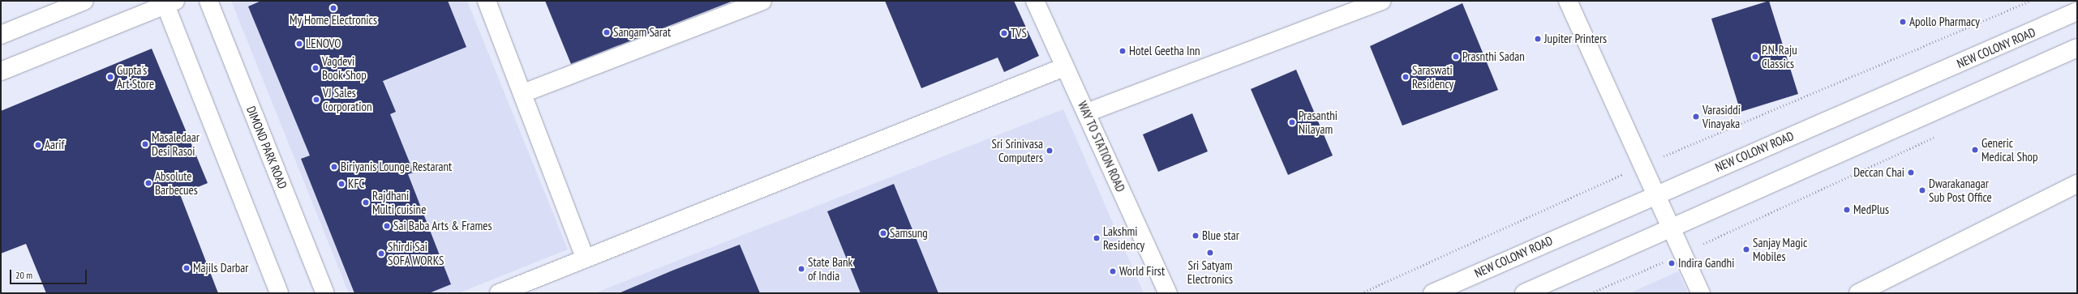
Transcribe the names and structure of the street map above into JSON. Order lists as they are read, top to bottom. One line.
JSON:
{"streets":{"street":["NEW COLONY ROAD","WAY TO STATION ROAD","DIMOND PARK ROAD"]},"places":["My Home Electronics","Apollo Pharmacy","Sangam Sarat","TVS","Jupiter Printers","LENOVO","Hotel Geetha Inn","Prasnthi Sadan","P.N. Raju Classics","Vagdevi Book Shop","Gupta's Art Store","Saraswati Residency","VJ Sales Corporation","Varasiddi Vinayaka","Prasanthi Nilayam","Masaledaar Desi Rasoi","Aarif","Generic Medical Shop","Sri Srinivasa Computers","Biriyanis Lounge Restarant","Deccan Chai","Absolute Barbecues","KFC","Dwarakanagar Sub Post Office","Rajdhani Multi cuisine","MedPlus","Sai Baba Arts & Frames","Samsung","Blue star","Lakshmi Residency","Sanjay Magic Mobiles","Sri Satyam Electronics","Shirdi Sai SOFA WORKS","Indira Gandhi","Majils Darbar","State Bank of India","World First"],"scale_bar":"20 m"}
